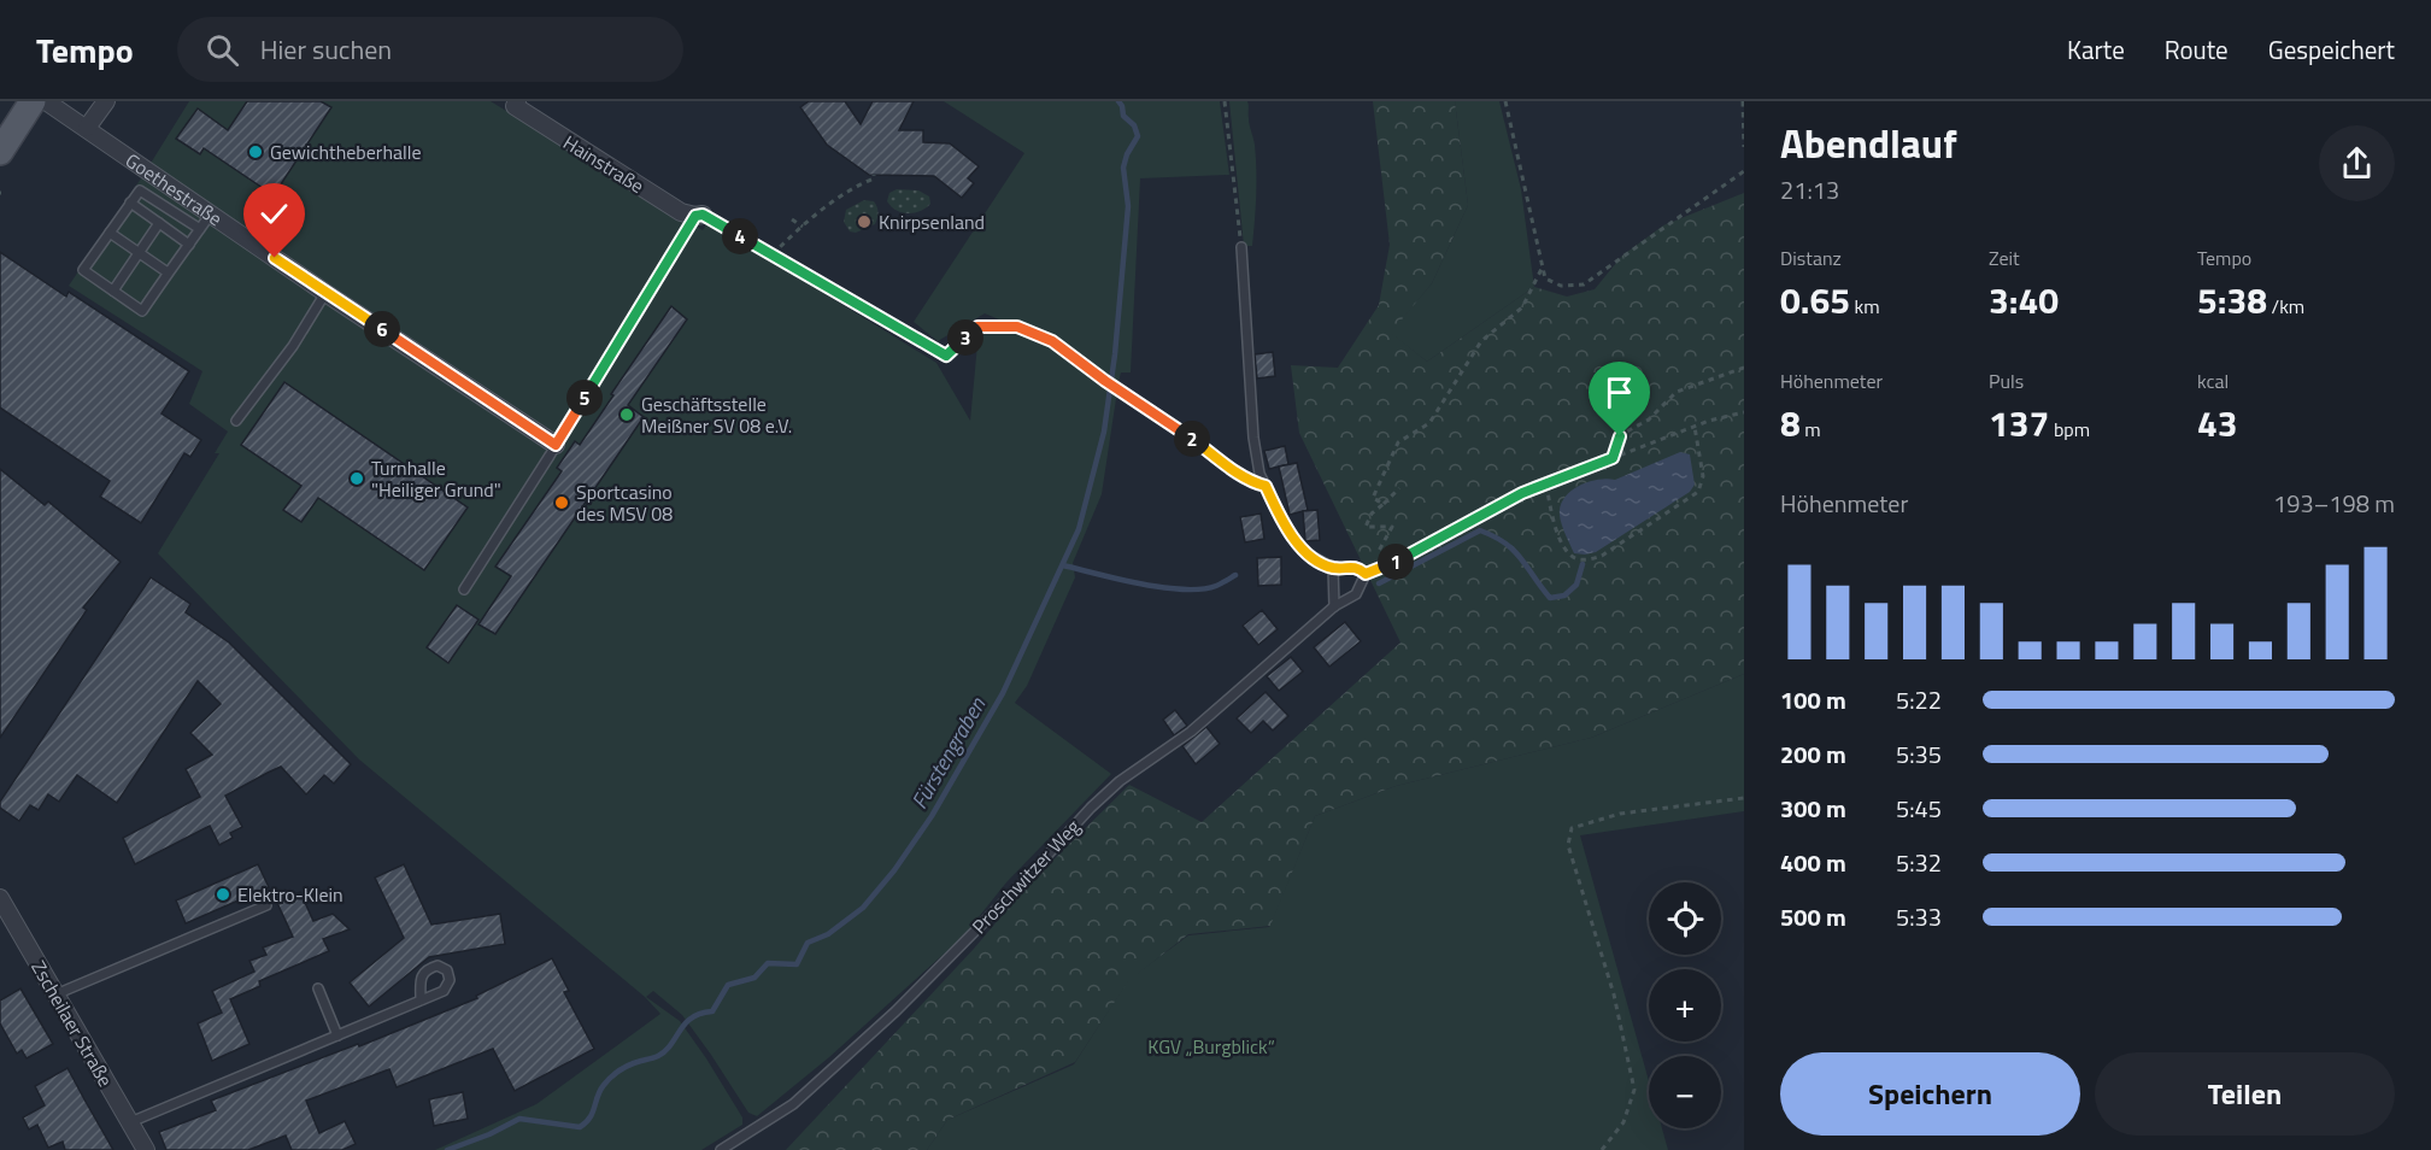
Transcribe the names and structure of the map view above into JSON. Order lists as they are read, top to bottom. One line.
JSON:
{"streets":{"street":["Hainstraße","Goethestraße","Zscheilaer Straße"],"lane":["Proschwitzer Weg"]},"water":["Fürstengraben"],"parks":["KGV „Burgblick“"],"places":["Gewichtheberhalle","Knirpsenland","Geschäftsstelle Meißner SV 08 e.V.","Turnhalle \"Heiliger Grund\"","Sportcasino des MSV 08","Elektro-Klein"],"page":{"header":"Tempo","search":"Hier suchen","nav":["Karte","Route","Gespeichert"],"heading":["Abendlauf","21:13"],"pins":["4","6","3","5","2","1"],"stats":[["Distanz","0.65 km"],["Zeit","3:40"],["Tempo","5:38 /km"],["Höhenmeter","8 m"],["Puls","137 bpm"],["kcal","43"]],"chart":["Höhenmeter","193–198 m"],"list":[{"name":"100 m","note":"5:22"},{"name":"200 m","note":"5:35"},{"name":"300 m","note":"5:45"},{"name":"400 m","note":"5:32"},{"name":"500 m","note":"5:33"}],"map_buttons":["+","−"],"buttons":["Speichern","Teilen"]}}
